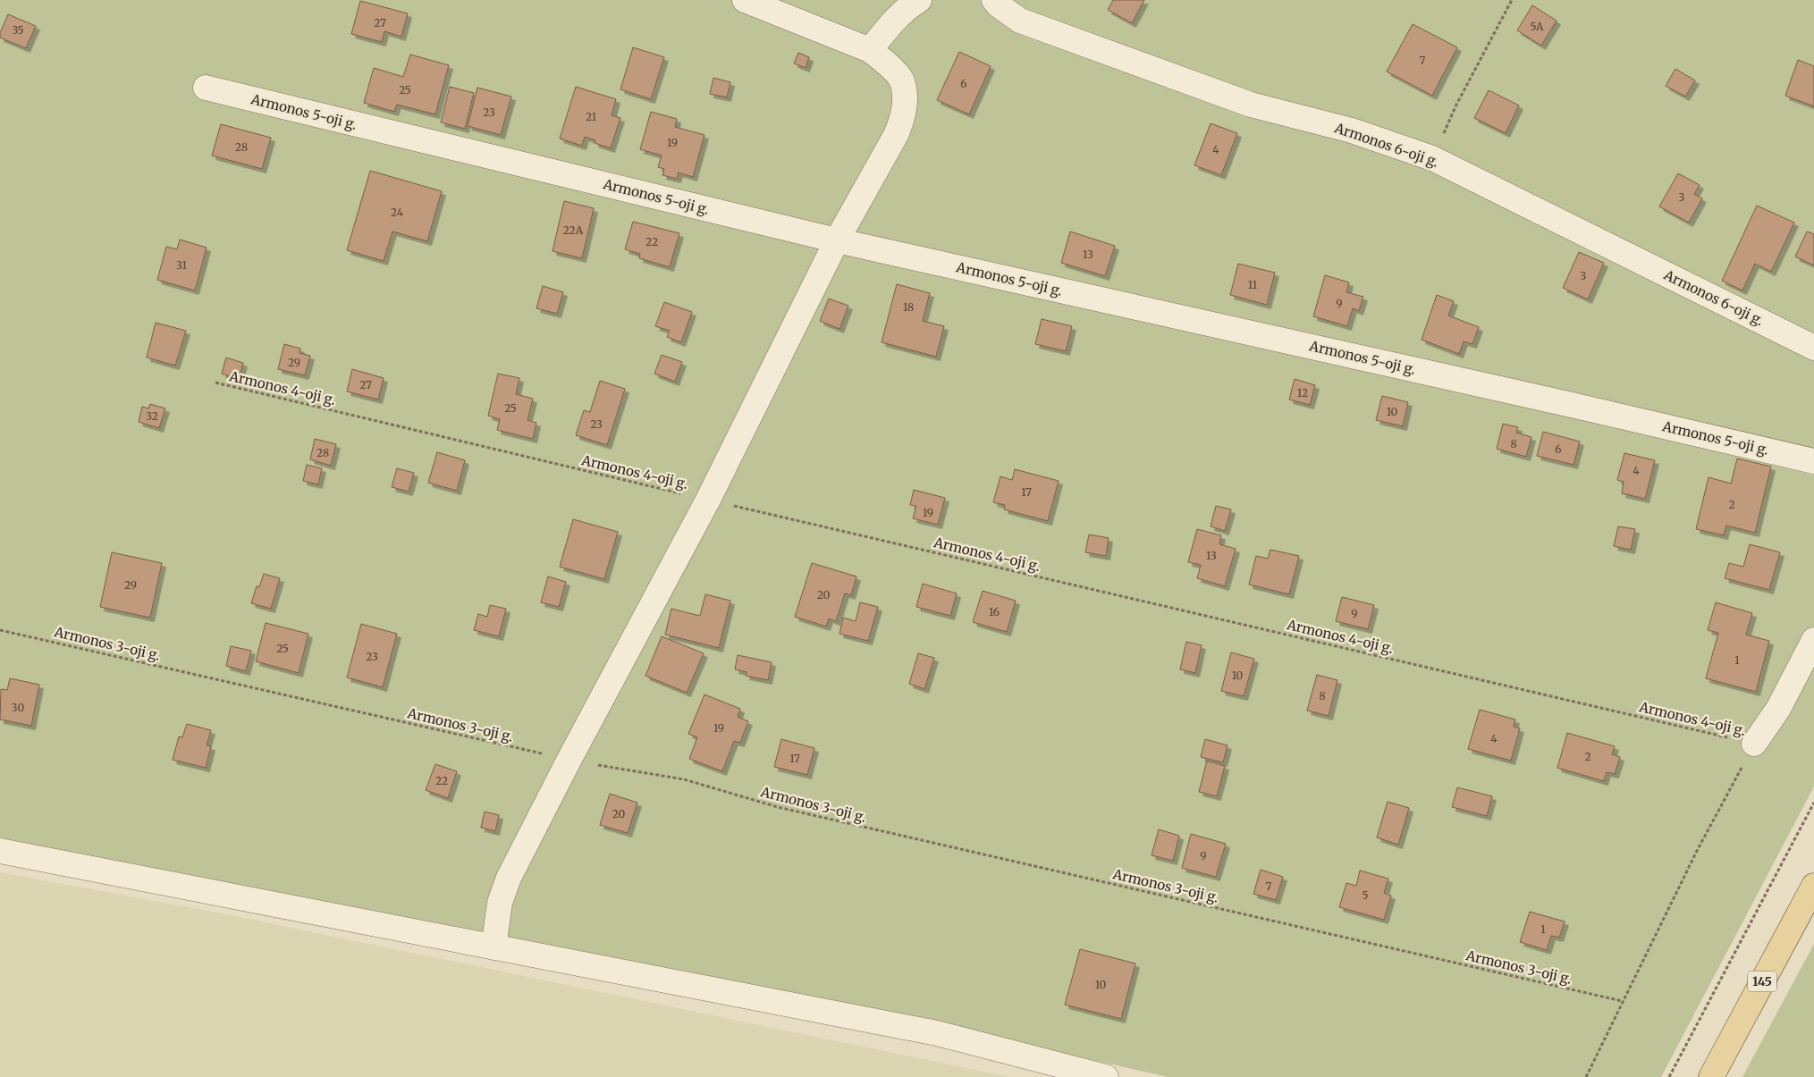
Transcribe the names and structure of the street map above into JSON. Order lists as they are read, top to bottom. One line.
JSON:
{"streets":{"main road":["145"],"street":["Armonos 5-oji g.","Armonos 6-oji g."],"path":["Armonos 4-oji g.","Armonos 3-oji g."]},"house_numbers":["27","5A","35","7","6","25","23","21","19","28","4","3","24","22A","22","13","31","3","11","9","18","29","27","12","25","10","32","23","8","6","28","4","17","2","19","13","29","20","16","9","25","23","1","10","8","30","19","4","2","17","22","20","9","7","5","1","10"]}
